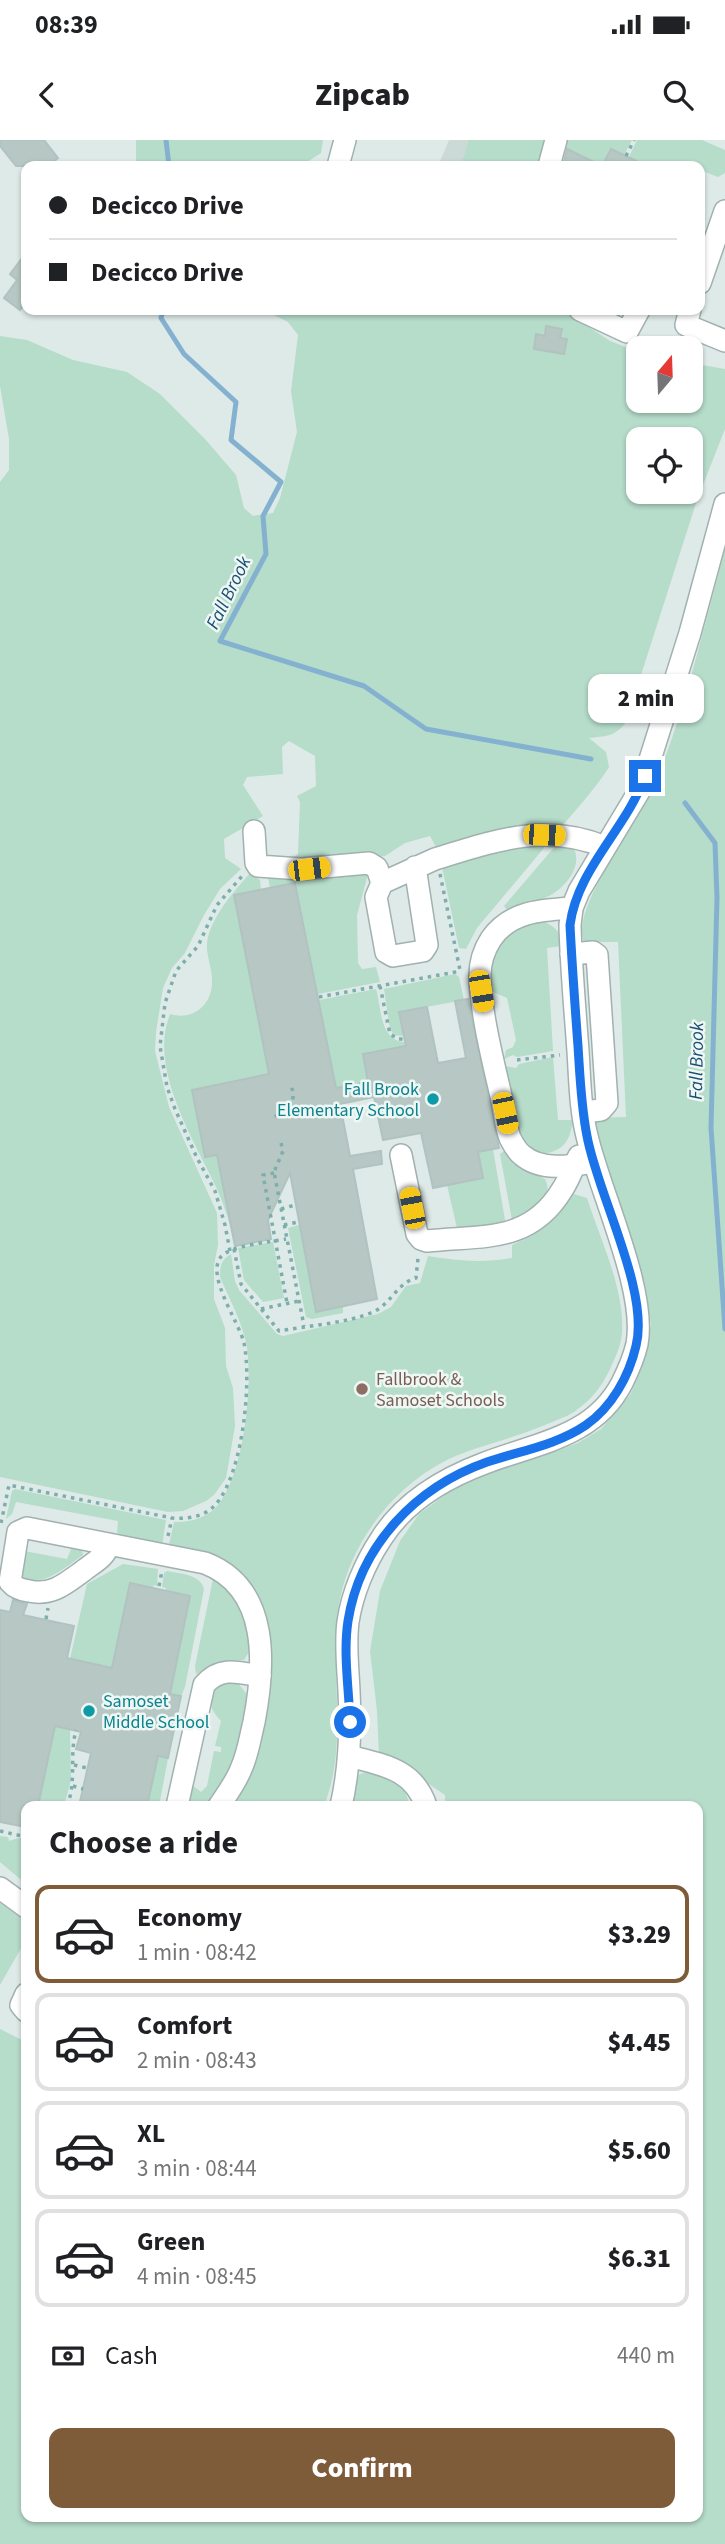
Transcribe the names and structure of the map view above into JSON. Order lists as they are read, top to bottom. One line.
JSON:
{"water":["Fall Brook"],"places":["Fall Brook Elementary School","Fallbrook & Samoset Schools","Samoset Middle School"],"north":"top","page":{"status":"08:39","header":"Zipcab","banner":["Decicco Drive","Decicco Drive"],"bubble":"2 min","heading":"Choose a ride","list":[{"name":"Economy","note":"1 min · 08:42","value":"$3.29"},{"name":"Comfort","note":"2 min · 08:43","value":"$4.45"},{"name":"XL","note":"3 min · 08:44","value":"$5.60"},{"name":"Green","note":"4 min · 08:45","value":"$6.31"}],"pay":["Cash","440 m"],"buttons":"Confirm"}}
